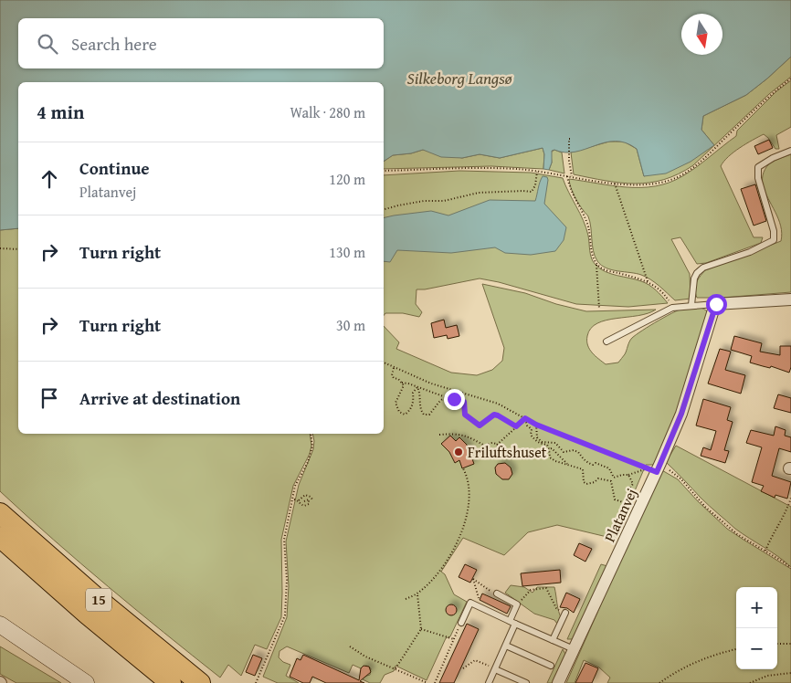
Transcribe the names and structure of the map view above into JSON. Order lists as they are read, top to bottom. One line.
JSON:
{"streets":{"highway":["15"],"street":["Platanvej"]},"water":["Silkeborg Langsø"],"places":["Friluftshuset"],"north":"bottom","page":{"search":"Search here","heading":["4 min","Walk · 280 m"],"list":[["Continue","Platanvej","120 m"],["Turn right","130 m"],["Turn right","30 m"],"Arrive at destination"],"map_buttons":["+","−"]}}
